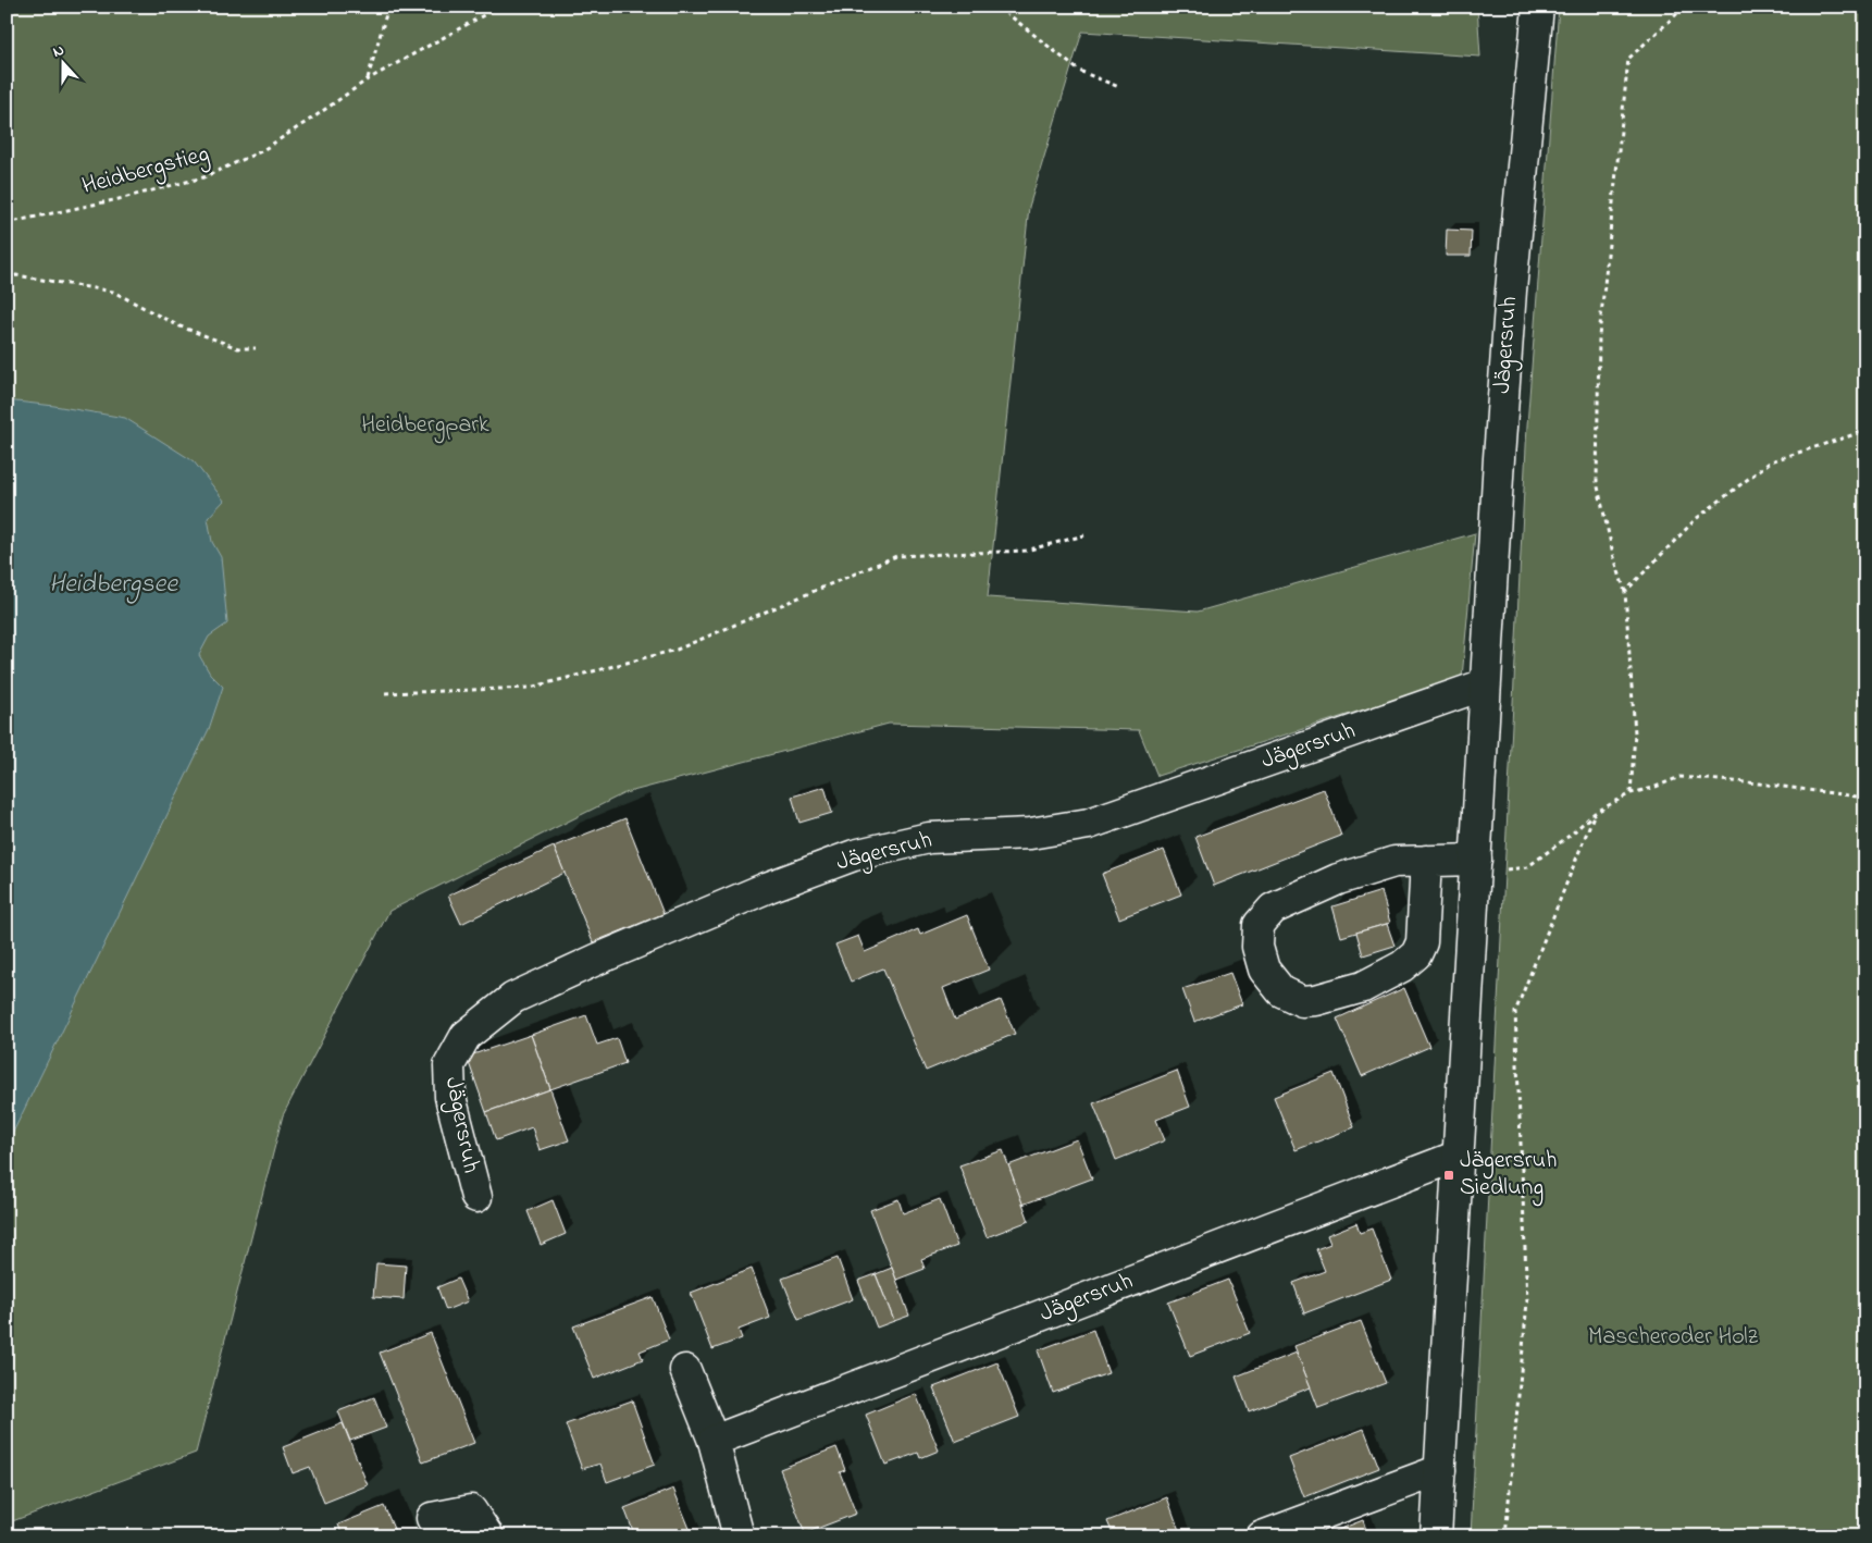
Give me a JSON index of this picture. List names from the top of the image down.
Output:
{
  "streets": {
    "street": ["Jägersruh"],
    "path": ["Heidbergstieg"]
  },
  "water": ["Heidbergsee"],
  "parks": ["Heidbergpark", "Mascheroder Holz"],
  "places": {
    "transit": ["Jägersruh Siedlung"]
  },
  "north": "top"
}
